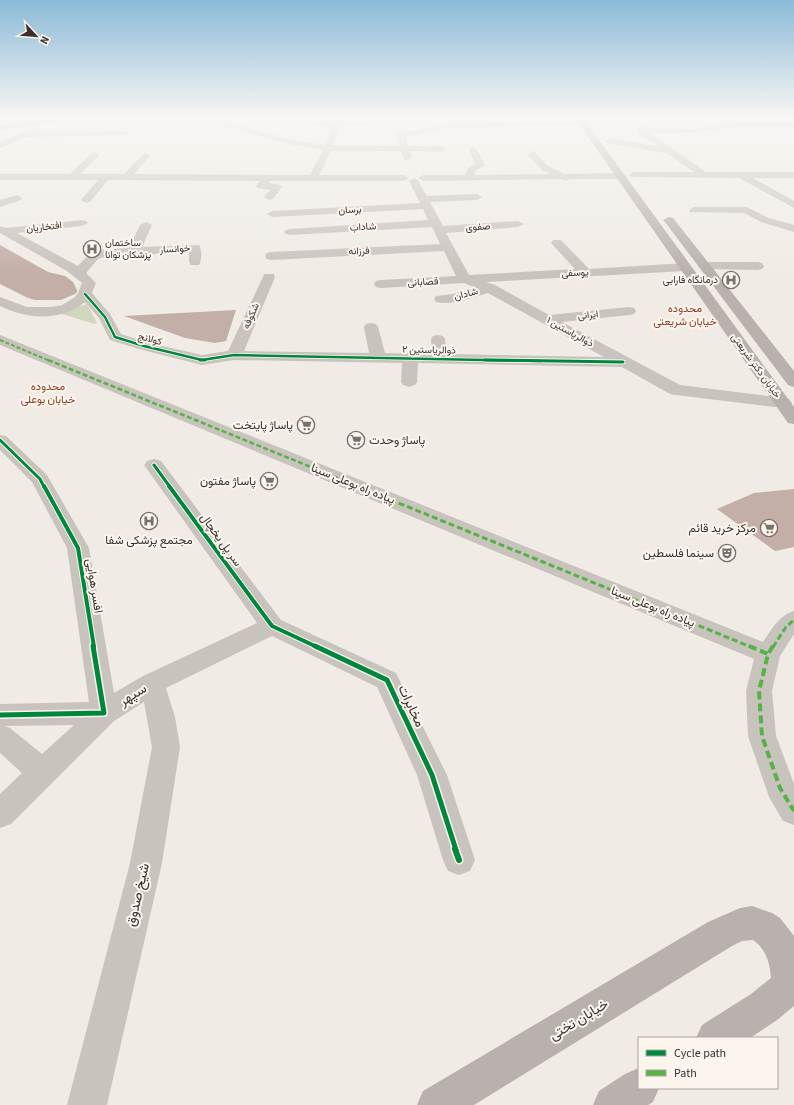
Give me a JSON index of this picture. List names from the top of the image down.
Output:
{
  "streets": {
    "main road": ["خیابان دکتر شریعتی", "خیابان تختی"],
    "street": [
      "برسان",
      "افتخاریان",
      "شاداب",
      "صفوی",
      "خوانسار",
      "فرزانه",
      "یوسفی",
      "قصابانی",
      "شادان",
      "ایرانی",
      "شکوفه",
      "ذوالریاستین ۱",
      "کولانج",
      "ذوالریاستین ۲",
      "پیاده راه بوعلی سینا",
      "سر پل یخچال",
      "افسر هوایی",
      "سپهر",
      "مخابرات",
      "شیخ صدوق"
    ]
  },
  "crossings": [
    ["افتخاریان", "کولانج"],
    ["شاداب", "صفوی"],
    ["خوانسار", "کولانج"],
    ["یوسفی", "قصابانی"],
    ["یوسفی", "ذوالریاستین ۱"],
    ["یوسفی", "خیابان دکتر شریعتی"],
    ["قصابانی", "ذوالریاستین ۱"],
    ["شادان", "ذوالریاستین ۱"],
    ["ایرانی", "ذوالریاستین ۱"],
    ["شکوفه", "کولانج"],
    ["شکوفه", "ذوالریاستین ۲"],
    ["ذوالریاستین ۱", "ذوالریاستین ۲"],
    ["ذوالریاستین ۱", "خیابان دکتر شریعتی"],
    ["کولانج", "ذوالریاستین ۲"],
    ["سر پل یخچال", "سپهر"],
    ["سر پل یخچال", "مخابرات"],
    ["افسر هوایی", "سپهر"],
    ["سپهر", "مخابرات"],
    ["سپهر", "شیخ صدوق"]
  ],
  "districts": ["محدوده خیابان شریعتی", "محدوده خیابان بوعلی"],
  "places": {
    "hospital": ["ساختمان پزشکان توانا", "درمانگاه فارابی", "مجتمع پزشکی شفا"],
    "supermarket": [
      "پاساژ پایتخت",
      "پاساژ وحدت",
      "پاساژ مفتون",
      "مرکز خرید قائم"
    ],
    "theatre": ["سینما فلسطین"]
  },
  "legend": ["Cycle path", "Path"],
  "north": "bottom right"
}
